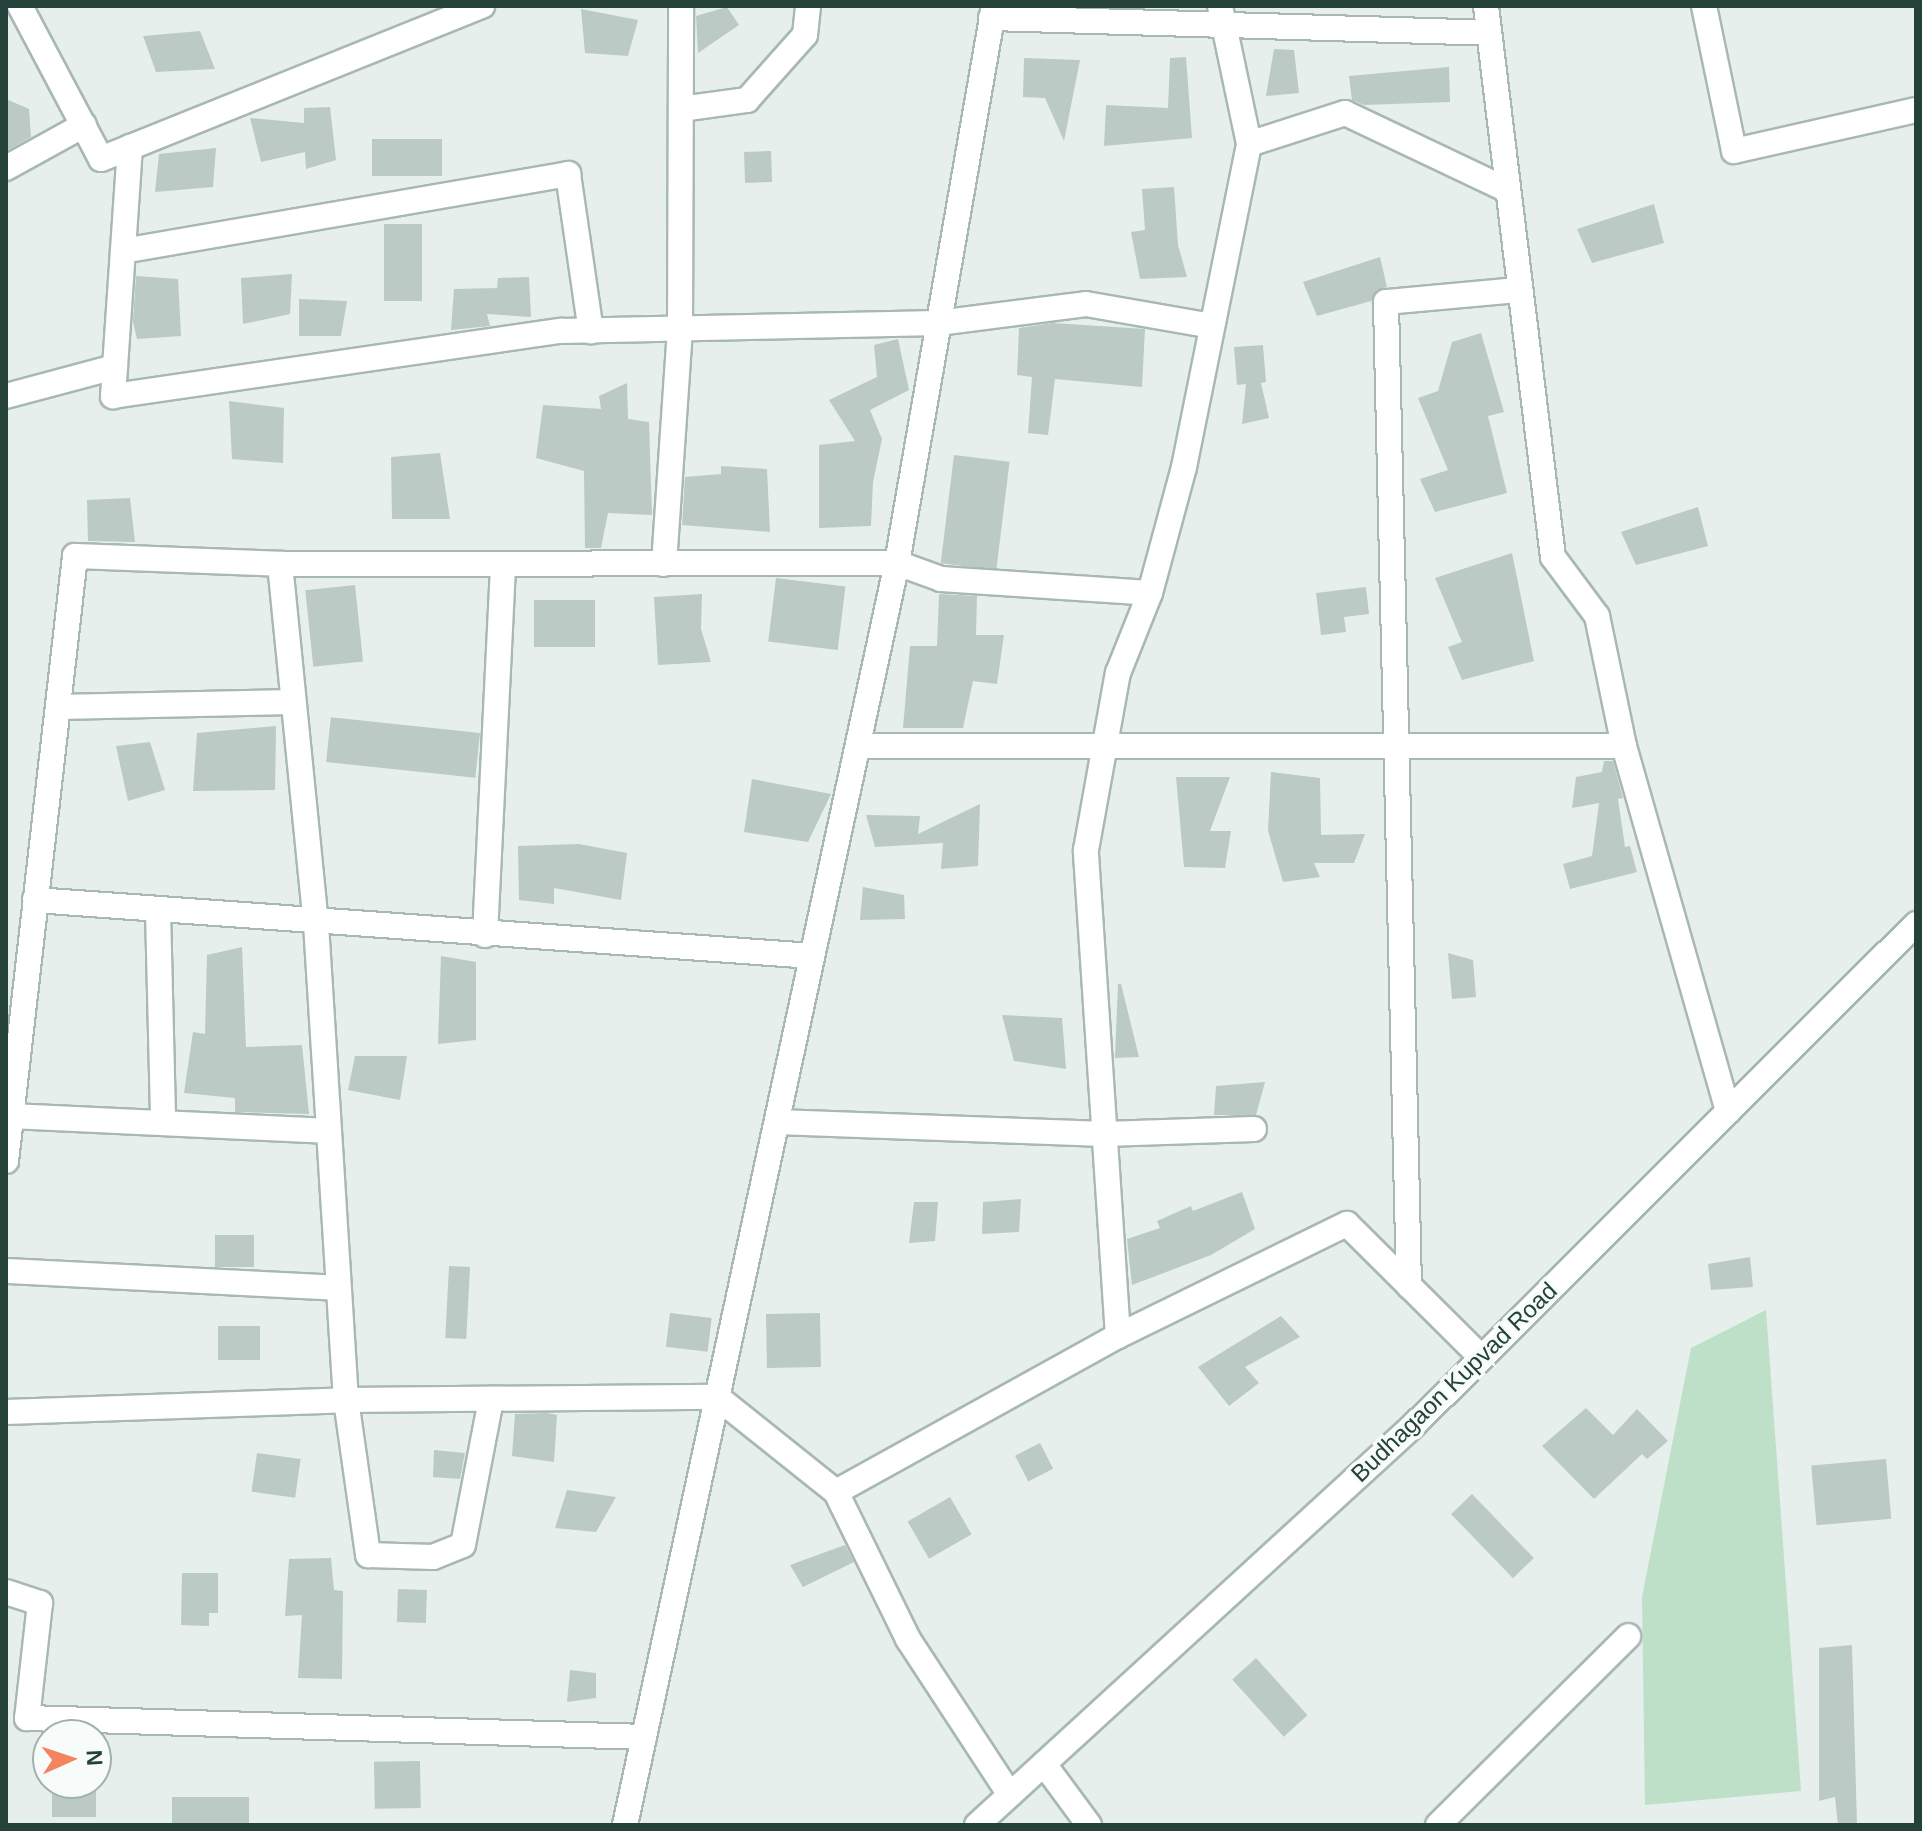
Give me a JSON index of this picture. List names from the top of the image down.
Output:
{
  "streets": {
    "street": ["Budhagaon Kupvad Road"]
  },
  "north": "right"
}
